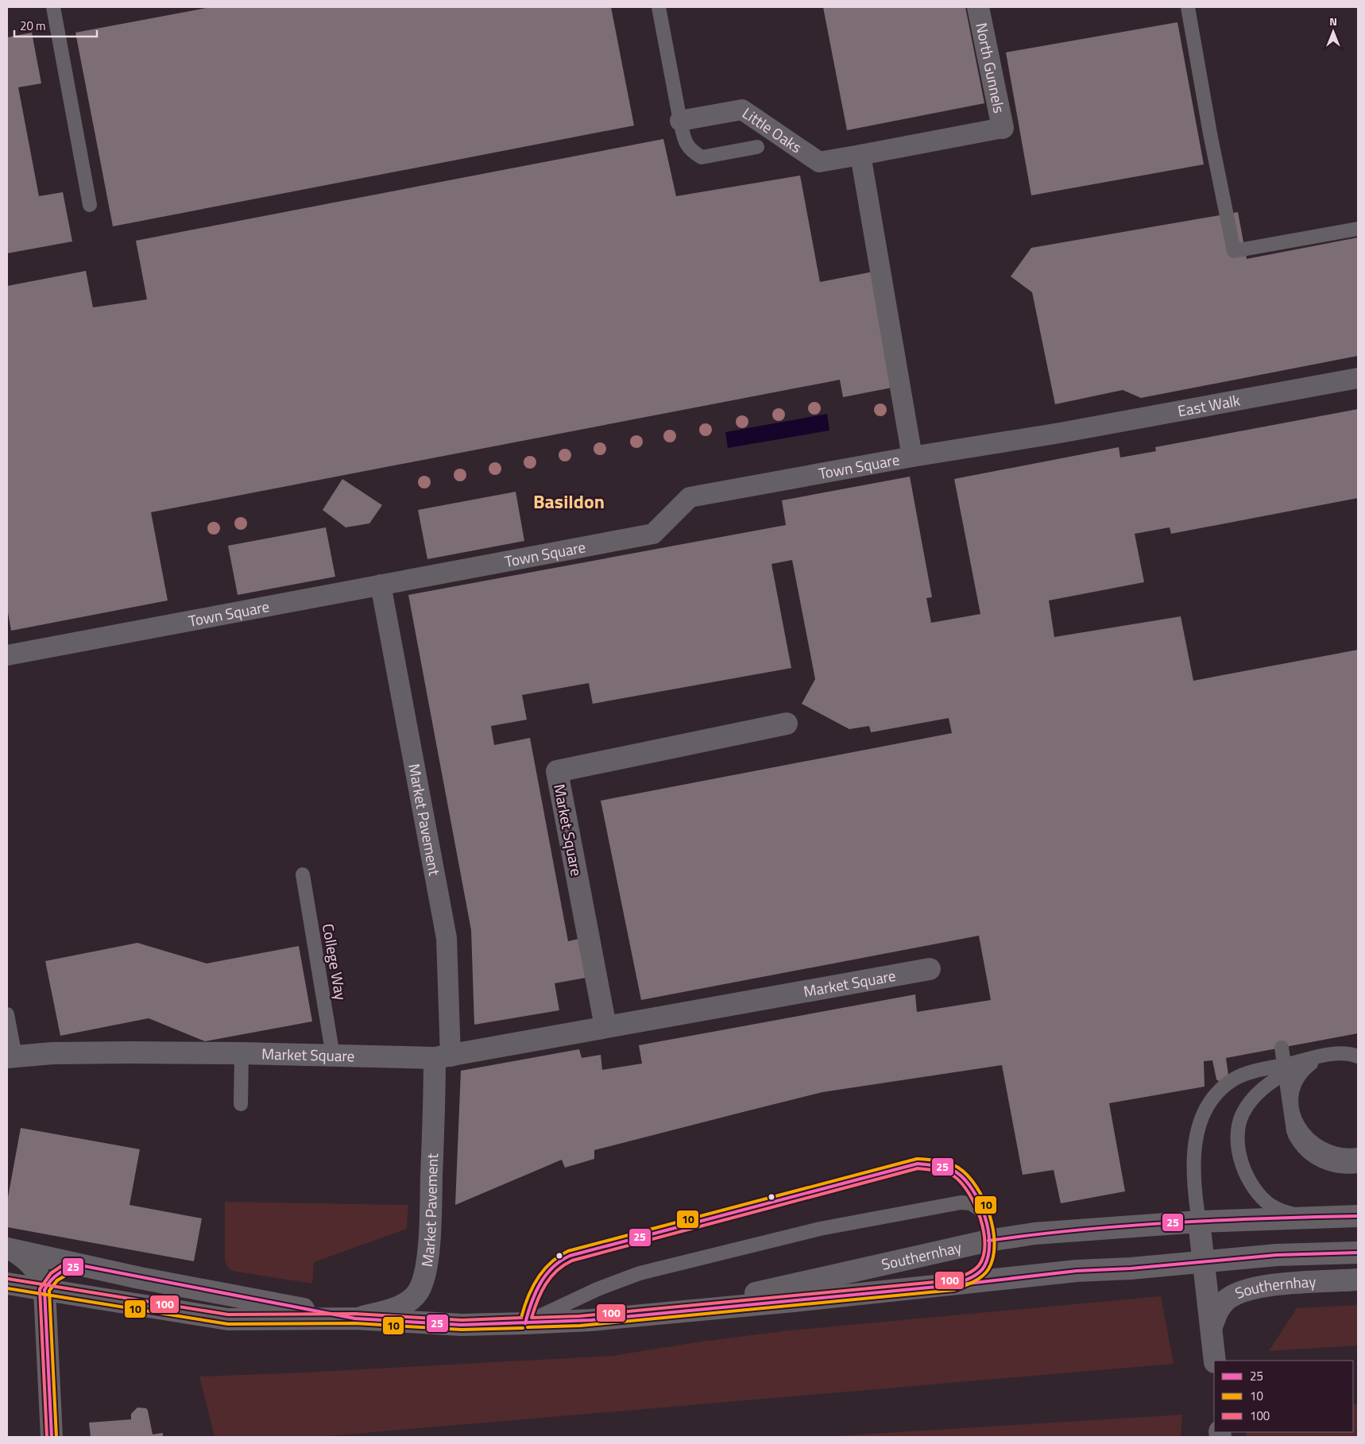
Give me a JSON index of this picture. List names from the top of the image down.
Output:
{
  "streets": {
    "street": [
      "North Gunnels",
      "Little Oaks",
      "East Walk",
      "Town Square",
      "Market Pavement",
      "Market Square",
      "Southernhay"
    ],
    "lane": ["College Way"]
  },
  "crossings": [
    ["North Gunnels", "Little Oaks"],
    ["East Walk", "Town Square"],
    ["Town Square", "Market Pavement"],
    ["Market Pavement", "Market Square"],
    ["Market Pavement", "Southernhay"],
    ["Market Square", "College Way"]
  ],
  "districts": ["Basildon"],
  "lines": ["transit line 10", "transit line 25", "transit line 100"],
  "legend": ["25", "10", "100"],
  "scale_bar": "20 m",
  "north": "top"
}
